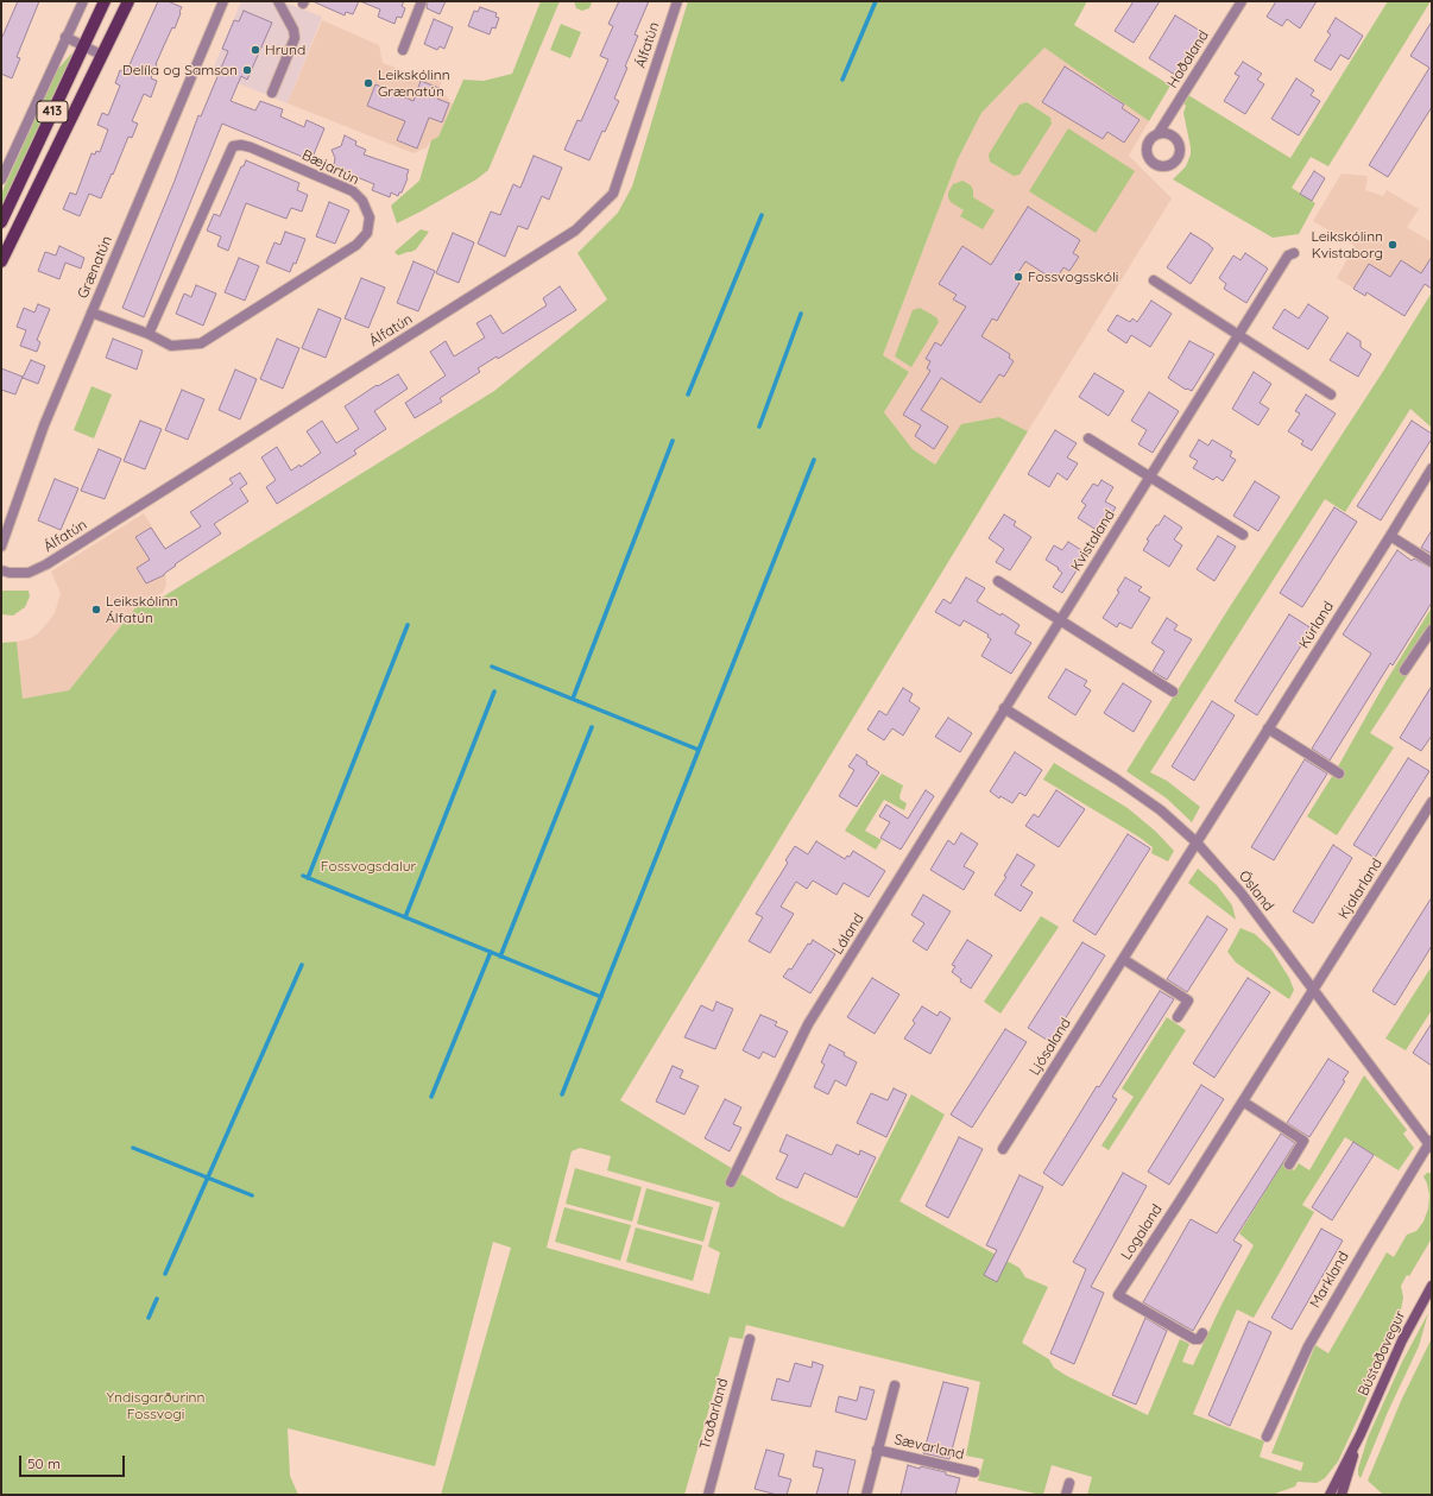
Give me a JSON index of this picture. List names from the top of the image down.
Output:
{
  "streets": {
    "main road": ["413", "Bústaðavegur"],
    "street": [
      "Álfatún",
      "Haðaland",
      "Bæjartún",
      "Grænatún",
      "Kvistaland",
      "Kúrland",
      "Kjalarland",
      "Ósland",
      "Láland",
      "Ljósaland",
      "Logaland",
      "Markland",
      "Traðarland",
      "Sævarland"
    ]
  },
  "crossings": [
    ["Bæjartún", "Grænatún"],
    ["Kvistaland", "Ósland"],
    ["Kvistaland", "Láland"],
    ["Kúrland", "Ósland"],
    ["Kúrland", "Ljósaland"],
    ["Kjalarland", "Ósland"],
    ["Kjalarland", "Logaland"],
    ["Ósland", "Láland"],
    ["Ósland", "Ljósaland"],
    ["Ósland", "Logaland"],
    ["Ósland", "Markland"]
  ],
  "parks": ["Fossvogsdalur", "Yndisgarðurinn Fossvogi"],
  "places": [
    "Hrund",
    "Delíla og Samson",
    "Leikskólinn Grænatún",
    "Leikskólinn Kvistaborg",
    "Fossvogsskóli",
    "Leikskólinn Álfatún"
  ],
  "scale_bar": "50 m"
}
